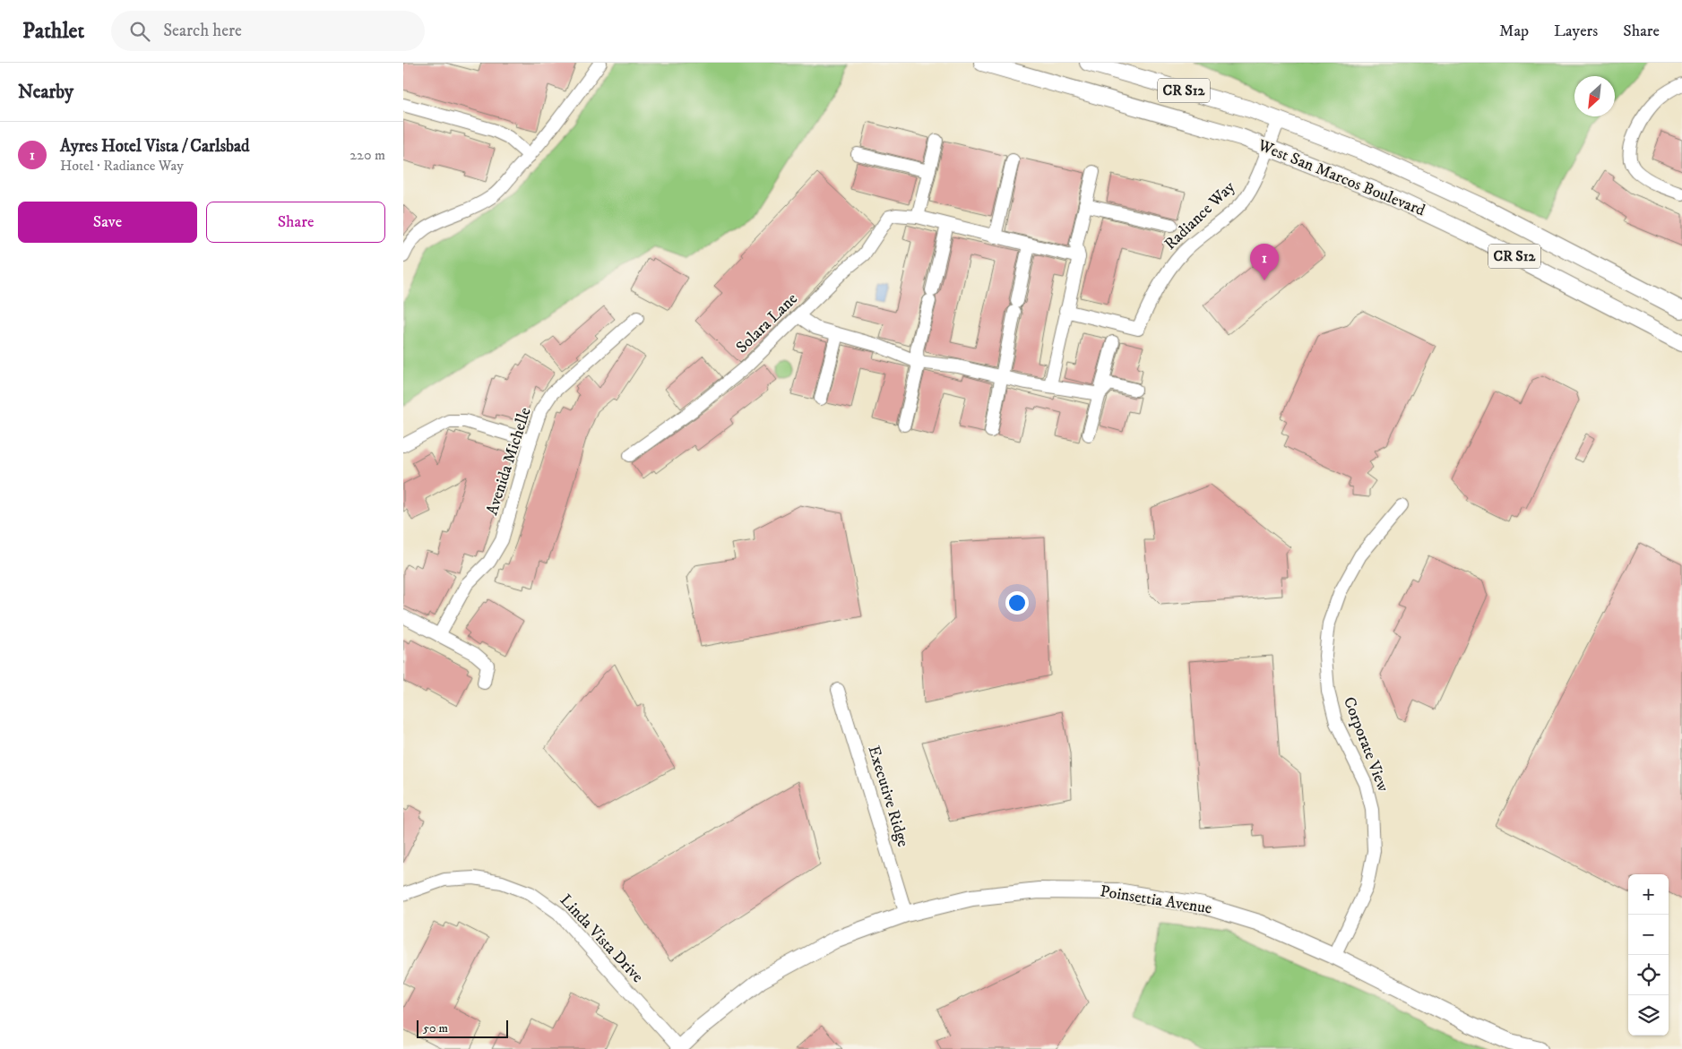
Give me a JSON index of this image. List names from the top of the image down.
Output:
{
  "streets": {
    "main road": ["CR S12", "West San Marcos Boulevard", "Poinsettia Avenue"],
    "street": [
      "Radiance Way",
      "Solara Lane",
      "Avenida Michelle",
      "Corporate View",
      "Executive Ridge",
      "Linda Vista Drive"
    ]
  },
  "crossings": [
    ["West San Marcos Boulevard", "Radiance Way"],
    ["Corporate View", "Poinsettia Avenue"],
    ["Executive Ridge", "Poinsettia Avenue"],
    ["Poinsettia Avenue", "Linda Vista Drive"]
  ],
  "scale_bar": "50 m",
  "north": "bottom left",
  "page": {
    "header": "Pathlet",
    "search": "Search here",
    "nav": ["Map", "Layers", "Share"],
    "heading": "Nearby",
    "list": [
      {
        "mark": "1",
        "name": "Ayres Hotel Vista / Carlsbad",
        "note": "Hotel · Radiance Way",
        "value": "220 m"
      }
    ],
    "buttons": ["Save", "Share"],
    "pins": "1",
    "map_buttons": ["+", "−"],
    "scale": "50 m"
  }
}
